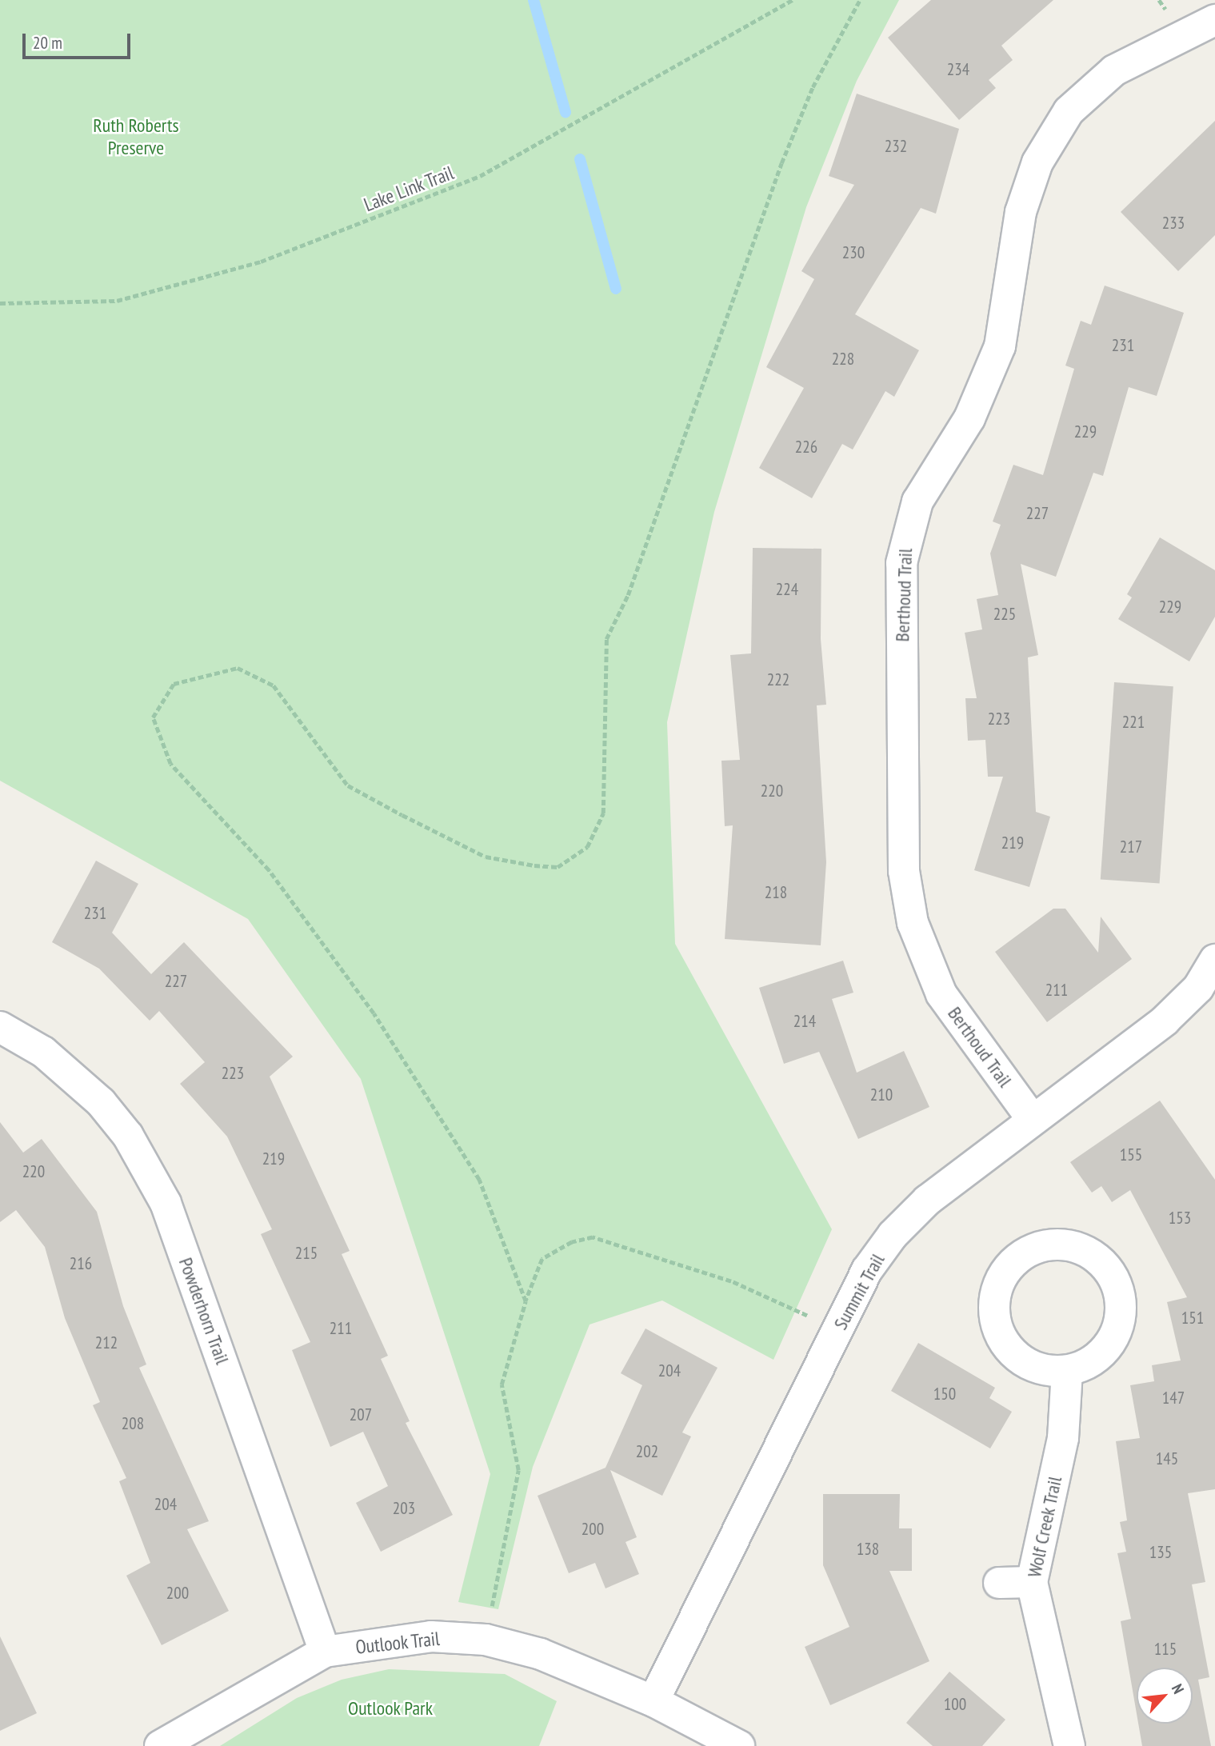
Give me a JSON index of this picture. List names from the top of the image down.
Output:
{
  "streets": {
    "street": [
      "Berthoud Trail",
      "Summit Trail",
      "Powderhorn Trail",
      "Wolf Creek Trail",
      "Outlook Trail"
    ],
    "path": ["Lake Link Trail"]
  },
  "crossings": [
    ["Berthoud Trail", "Summit Trail"],
    ["Summit Trail", "Outlook Trail"],
    ["Powderhorn Trail", "Outlook Trail"]
  ],
  "parks": ["Ruth Roberts Preserve", "Outlook Park"],
  "house_numbers": [
    "234",
    "232",
    "233",
    "230",
    "231",
    "228",
    "229",
    "226",
    "227",
    "224",
    "229",
    "225",
    "222",
    "223",
    "221",
    "220",
    "219",
    "217",
    "218",
    "231",
    "227",
    "211",
    "214",
    "223",
    "210",
    "155",
    "219",
    "220",
    "153",
    "215",
    "216",
    "151",
    "211",
    "212",
    "204",
    "150",
    "147",
    "207",
    "208",
    "202",
    "145",
    "204",
    "203",
    "200",
    "138",
    "135",
    "200",
    "115",
    "100"
  ],
  "scale_bar": "20 m",
  "north": "top right"
}
